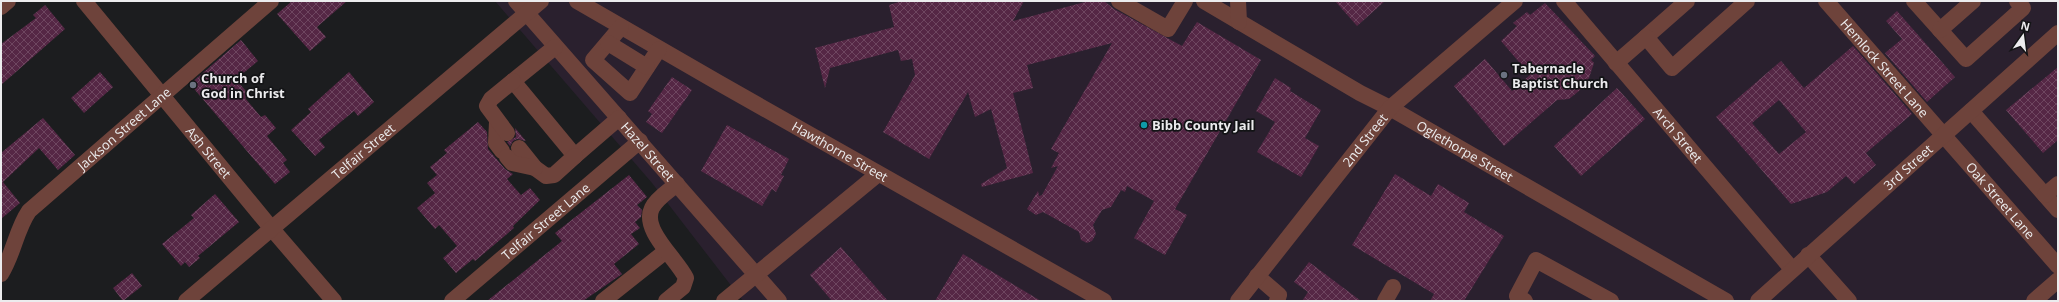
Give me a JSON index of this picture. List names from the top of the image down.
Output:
{
  "streets": {
    "street": [
      "Hemlock Street Lane",
      "Jackson Street Lane",
      "Arch Street",
      "2nd Street",
      "Telfair Street",
      "Hazel Street",
      "Oglethorpe Street",
      "Ash Street",
      "Hawthorne Street",
      "3rd Street",
      "Oak Street Lane",
      "Telfair Street Lane"
    ]
  },
  "crossings": [
    ["Hemlock Street Lane", "3rd Street"],
    ["Hemlock Street Lane", "Oak Street Lane"],
    ["Jackson Street Lane", "Ash Street"],
    ["Arch Street", "3rd Street"],
    ["2nd Street", "Oglethorpe Street"],
    ["Telfair Street", "Hazel Street"],
    ["Telfair Street", "Ash Street"],
    ["Hazel Street", "Telfair Street Lane"],
    ["3rd Street", "Oak Street Lane"]
  ],
  "places": ["Tabernacle Baptist Church", "Church of God in Christ", "Bibb County Jail"],
  "north": "top"
}
